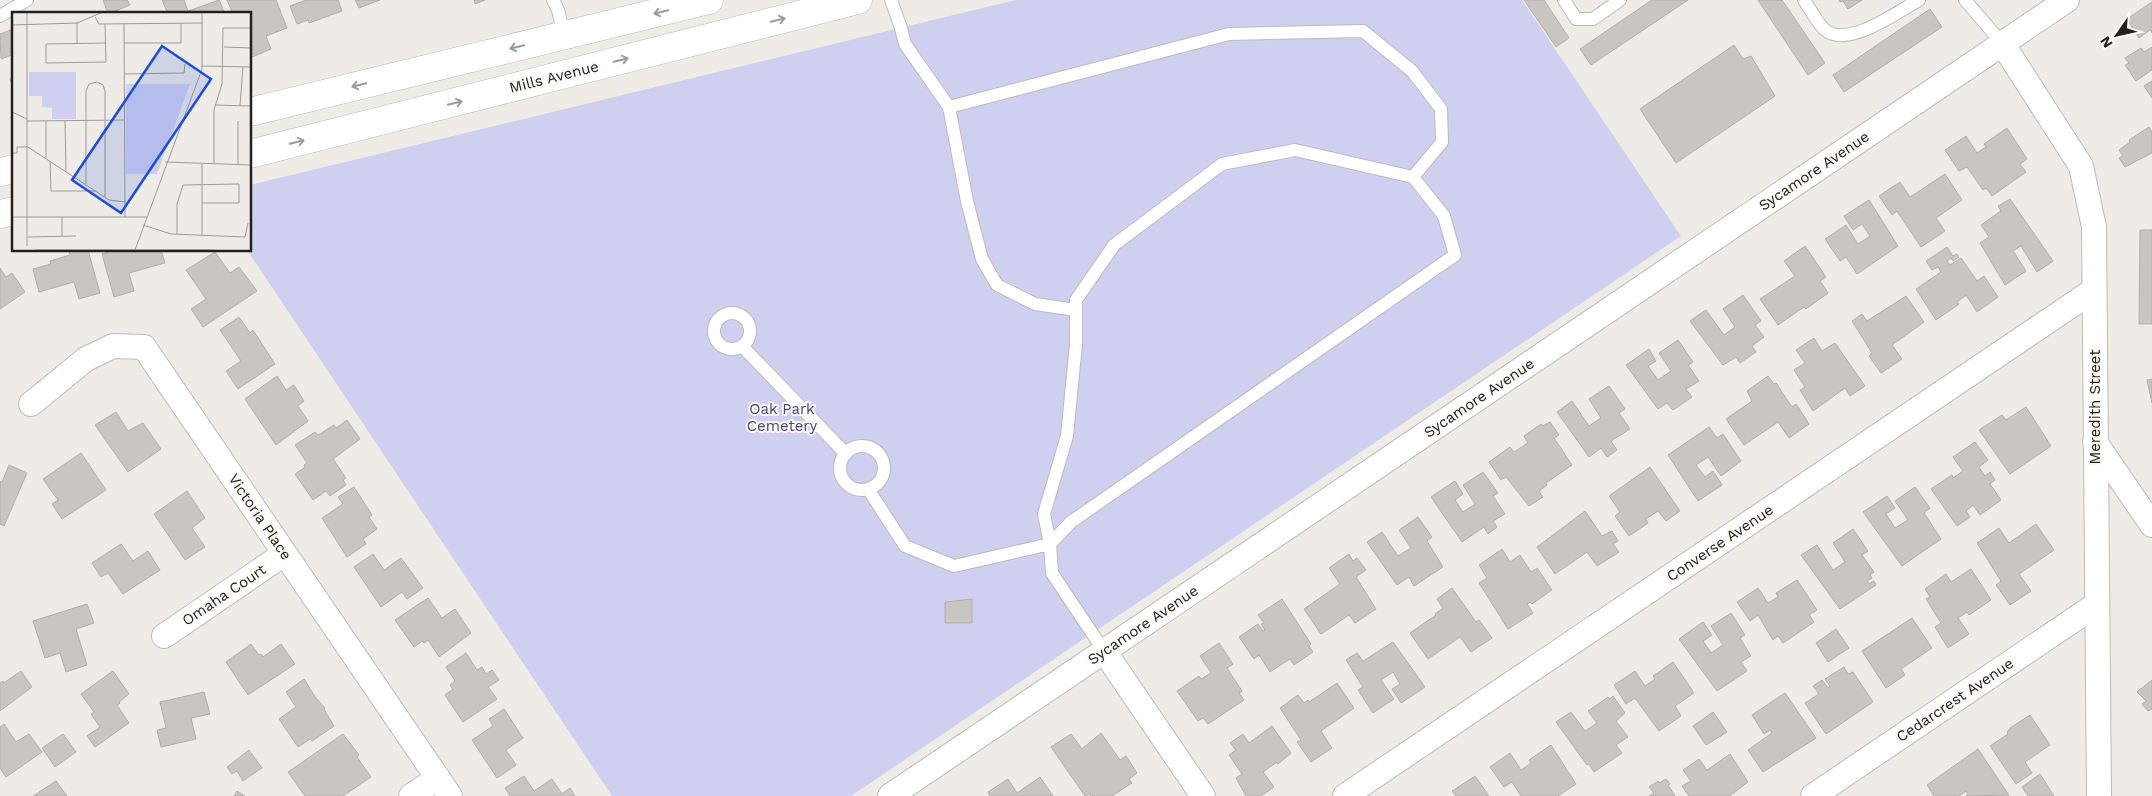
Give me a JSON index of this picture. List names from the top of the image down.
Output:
{
  "streets": {
    "main road": ["Mills Avenue"],
    "street": [
      "Sycamore Avenue",
      "Meredith Street",
      "Victoria Place",
      "Converse Avenue",
      "Omaha Court",
      "Cedarcrest Avenue"
    ]
  },
  "crossings": [
    ["Sycamore Avenue", "Meredith Street"],
    ["Meredith Street", "Converse Avenue"],
    ["Meredith Street", "Cedarcrest Avenue"],
    ["Victoria Place", "Omaha Court"]
  ],
  "parks": ["Oak Park Cemetery"],
  "north": "bottom left"
}
